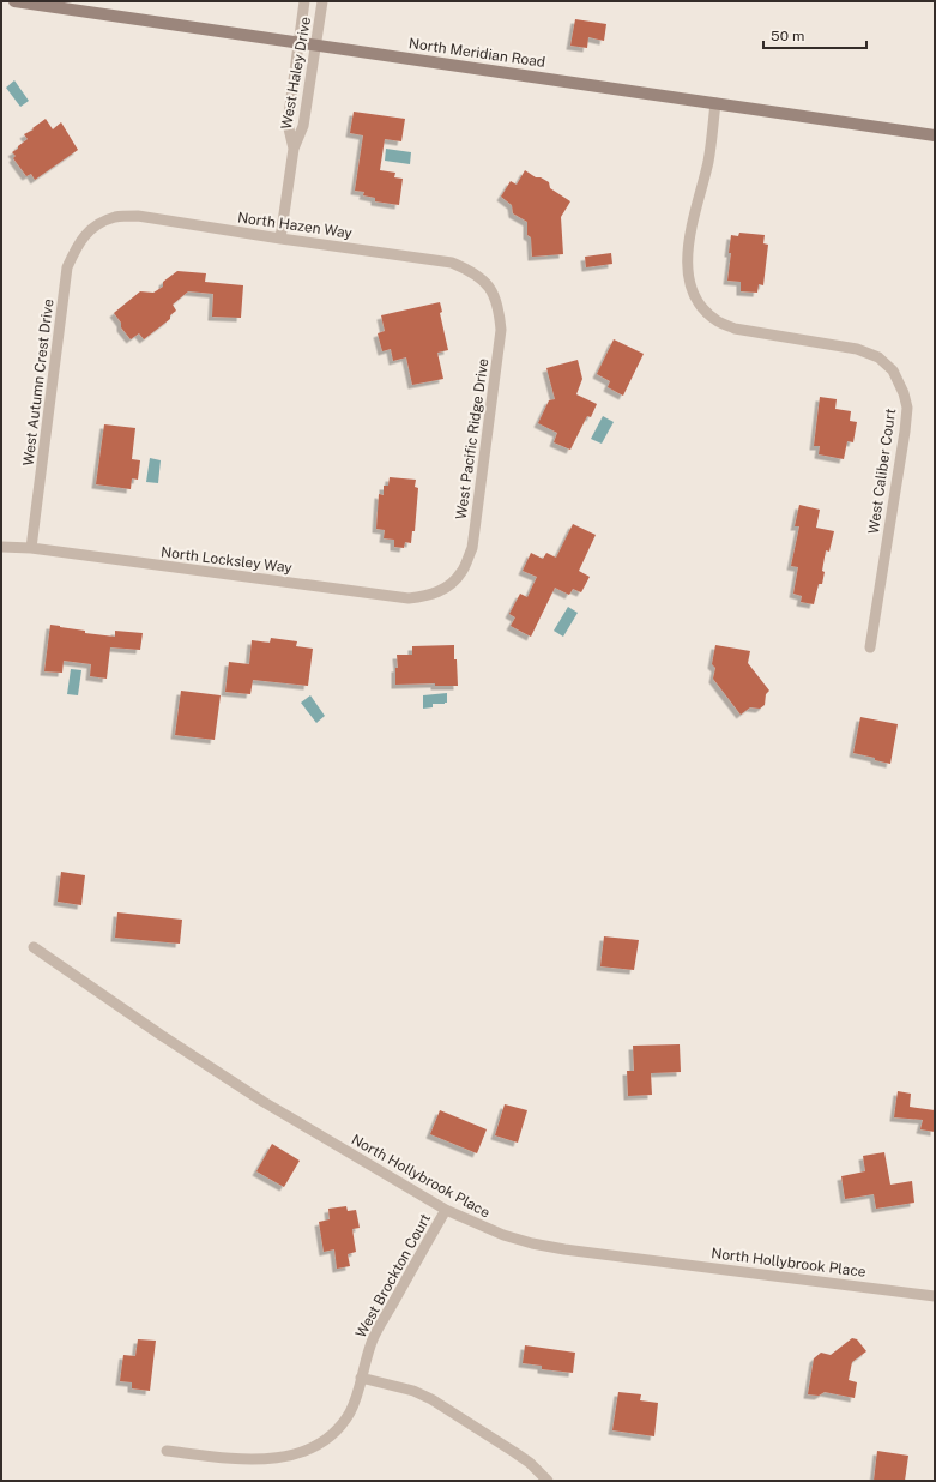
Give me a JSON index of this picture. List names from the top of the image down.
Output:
{
  "streets": {
    "street": [
      "North Meridian Road",
      "West Haley Drive",
      "North Hazen Way",
      "West Autumn Crest Drive",
      "West Pacific Ridge Drive",
      "West Caliber Court",
      "North Locksley Way",
      "North Hollybrook Place",
      "West Brockton Court"
    ]
  },
  "crossings": [
    ["North Meridian Road", "West Haley Drive"],
    ["North Meridian Road", "West Caliber Court"],
    ["West Haley Drive", "North Hazen Way"],
    ["North Hazen Way", "West Autumn Crest Drive"],
    ["North Hazen Way", "West Pacific Ridge Drive"],
    ["West Autumn Crest Drive", "North Locksley Way"],
    ["West Pacific Ridge Drive", "North Locksley Way"],
    ["North Hollybrook Place", "West Brockton Court"]
  ],
  "scale_bar": "50 m"
}
